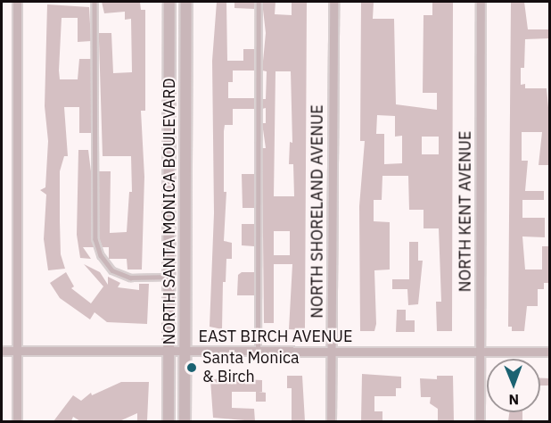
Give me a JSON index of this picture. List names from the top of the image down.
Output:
{
  "streets": {
    "street": [
      "NORTH SANTA MONICA BOULEVARD",
      "NORTH SHORELAND AVENUE",
      "NORTH KENT AVENUE",
      "EAST BIRCH AVENUE"
    ]
  },
  "crossings": [
    ["NORTH SANTA MONICA BOULEVARD", "EAST BIRCH AVENUE"],
    ["NORTH SHORELAND AVENUE", "EAST BIRCH AVENUE"],
    ["NORTH KENT AVENUE", "EAST BIRCH AVENUE"]
  ],
  "places": ["Santa Monica & Birch"],
  "north": "bottom"
}
